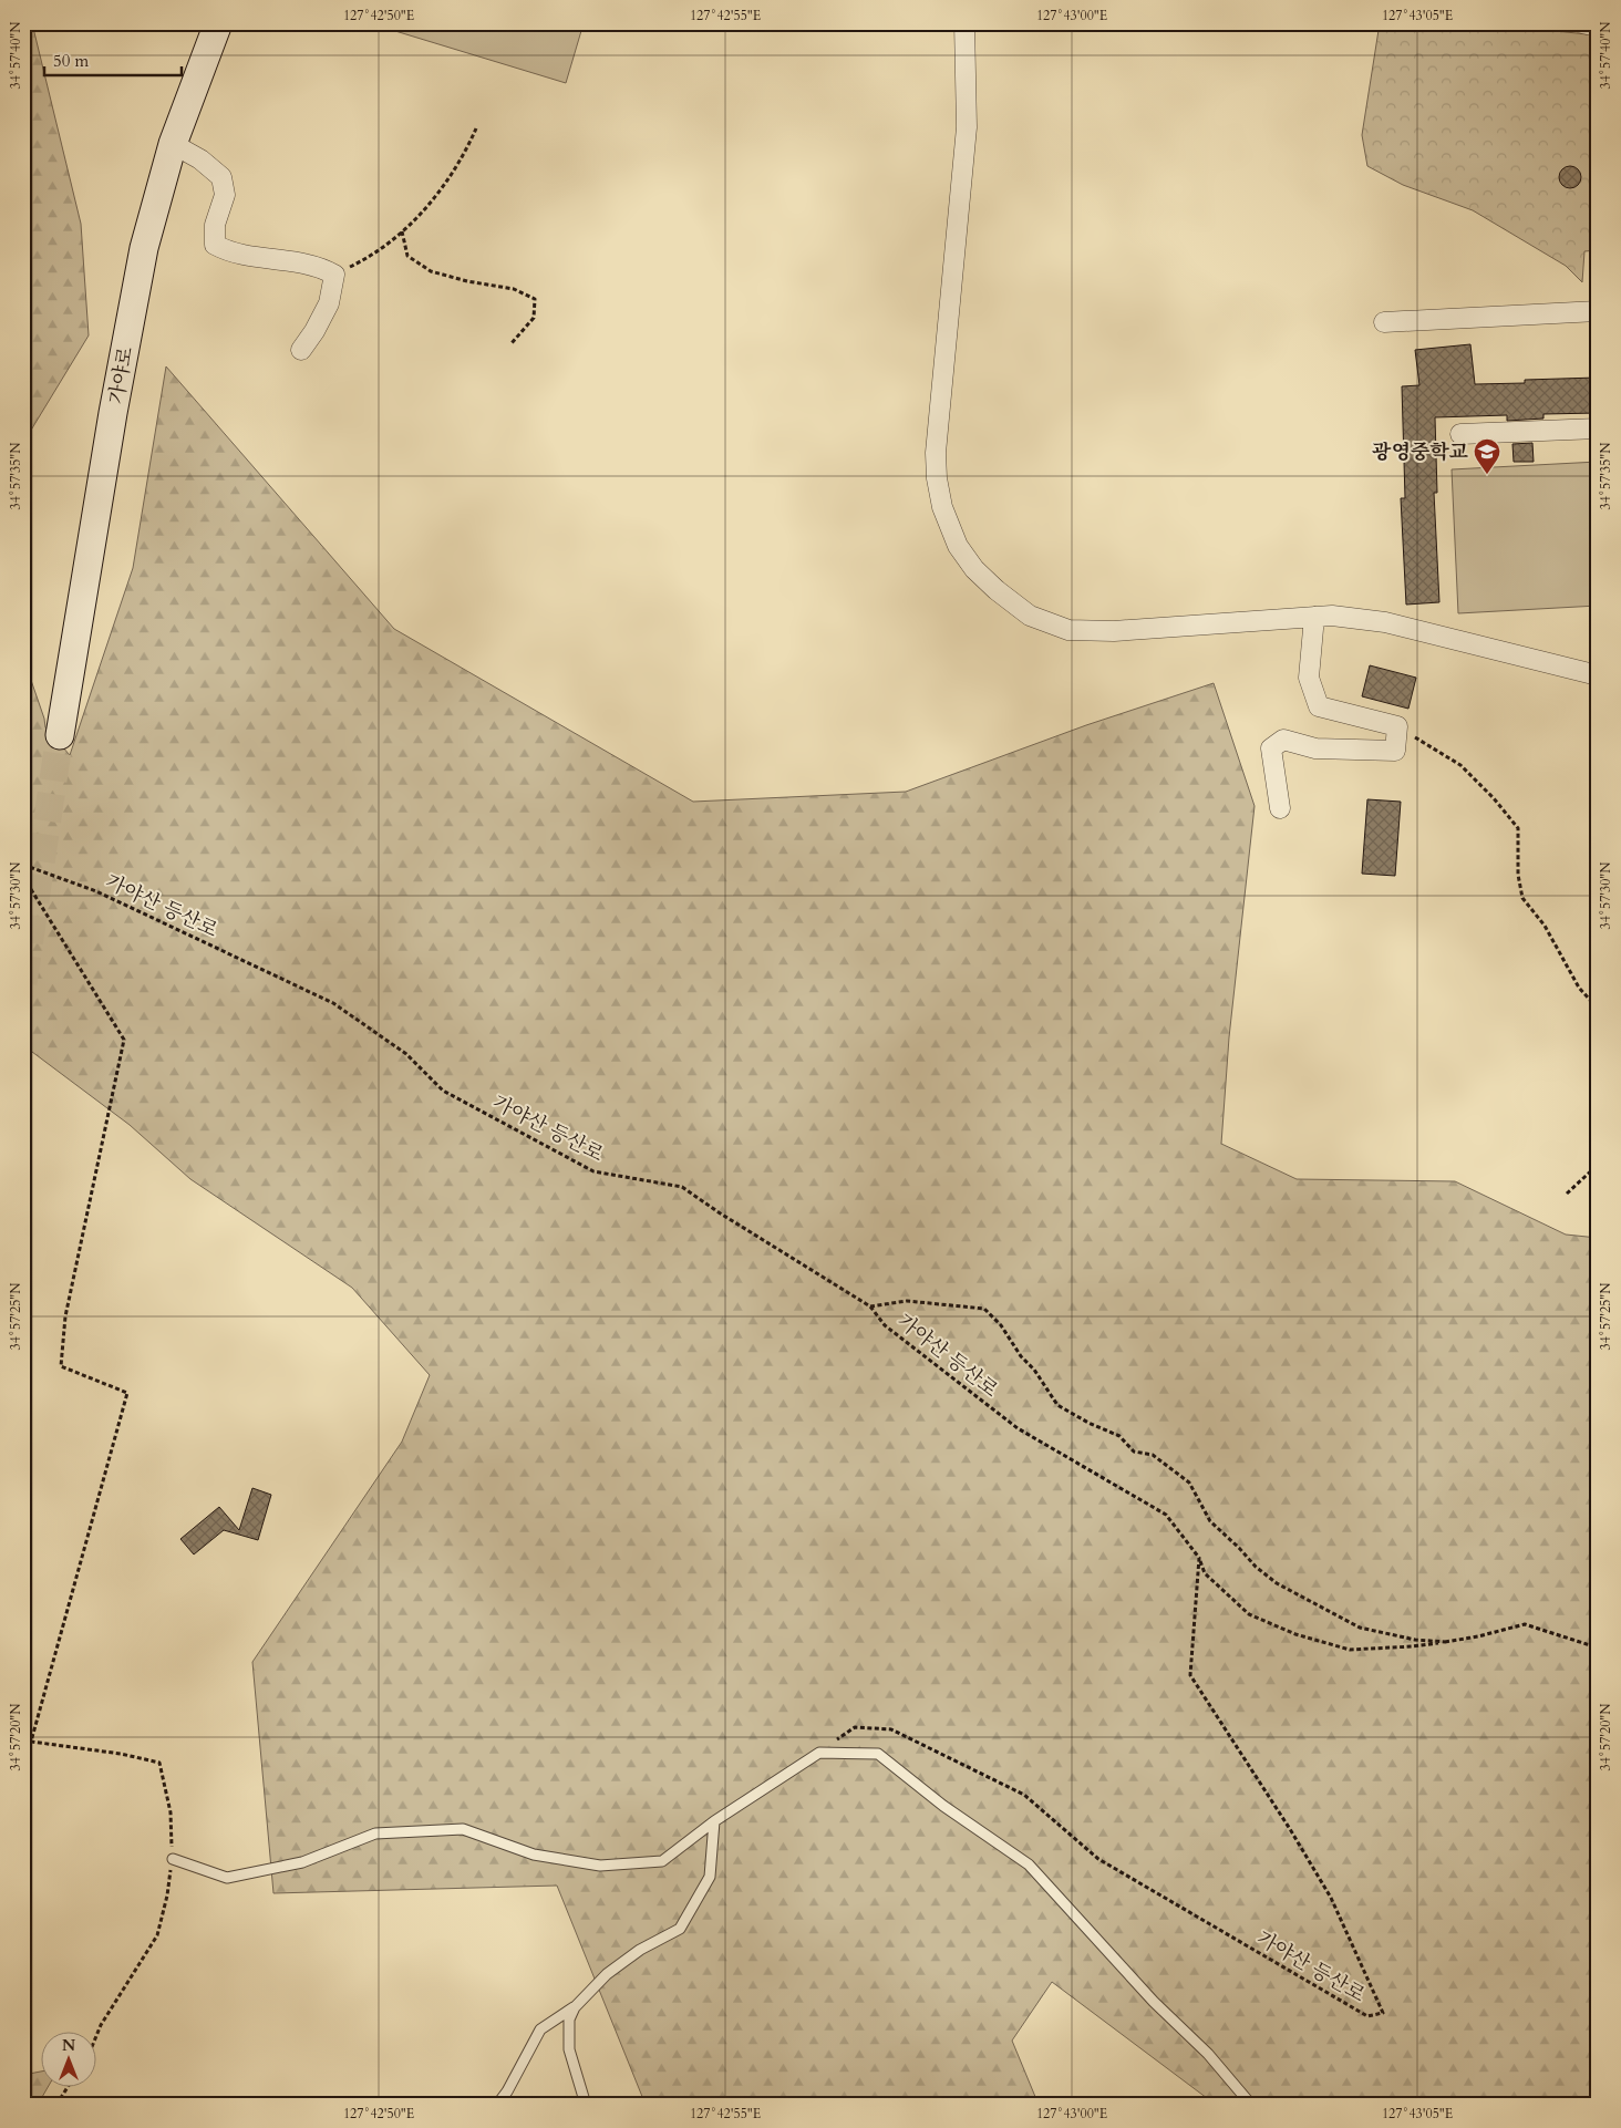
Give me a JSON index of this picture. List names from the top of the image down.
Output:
{
  "streets": {
    "street": ["가야로"],
    "path": ["가야산 등산로"]
  },
  "places": {
    "school or university": ["광영중학교"]
  },
  "scale_bar": "50 m",
  "north": "top",
  "coordinates": [
    "127°42'50\"E",
    "127°42'55\"E",
    "127°43'00\"E",
    "127°43'05\"E",
    "34°57'40\"N",
    "34°57'35\"N",
    "34°57'30\"N",
    "34°57'25\"N",
    "34°57'20\"N"
  ]
}
